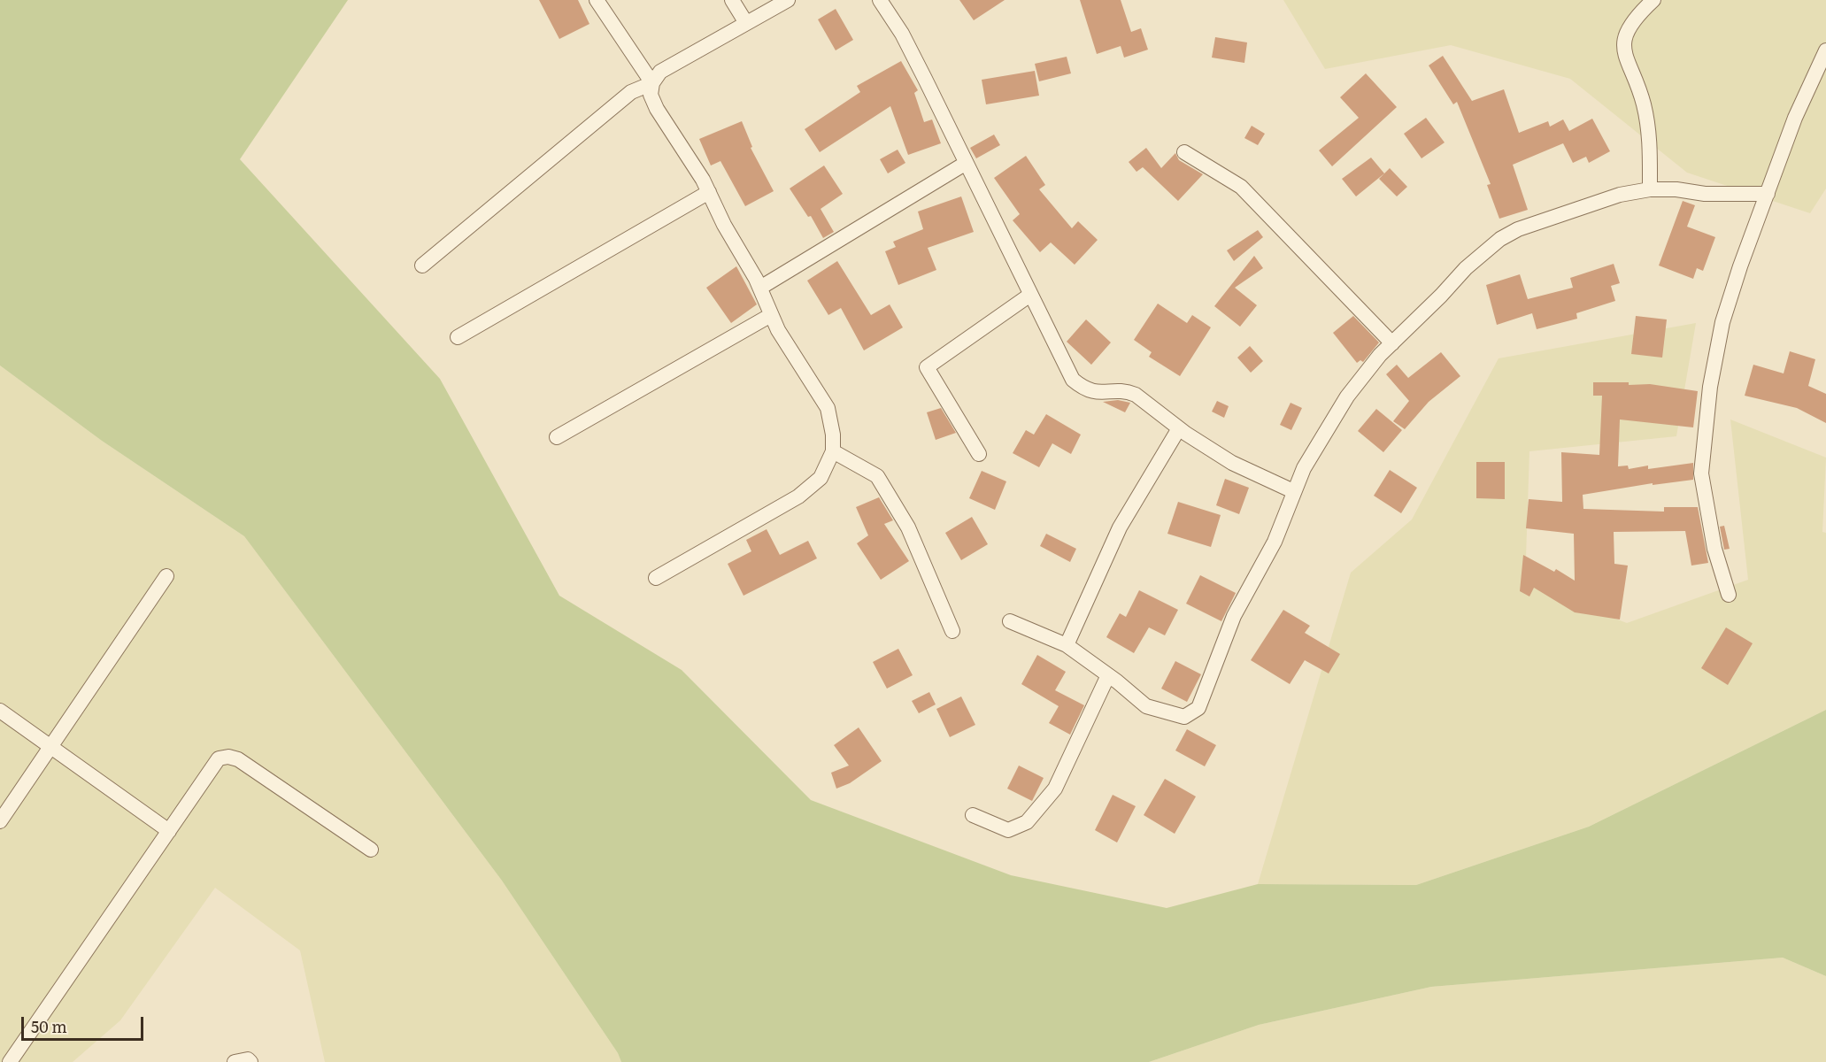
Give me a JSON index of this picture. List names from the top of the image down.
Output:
{
  "scale_bar": "50 m"
}
